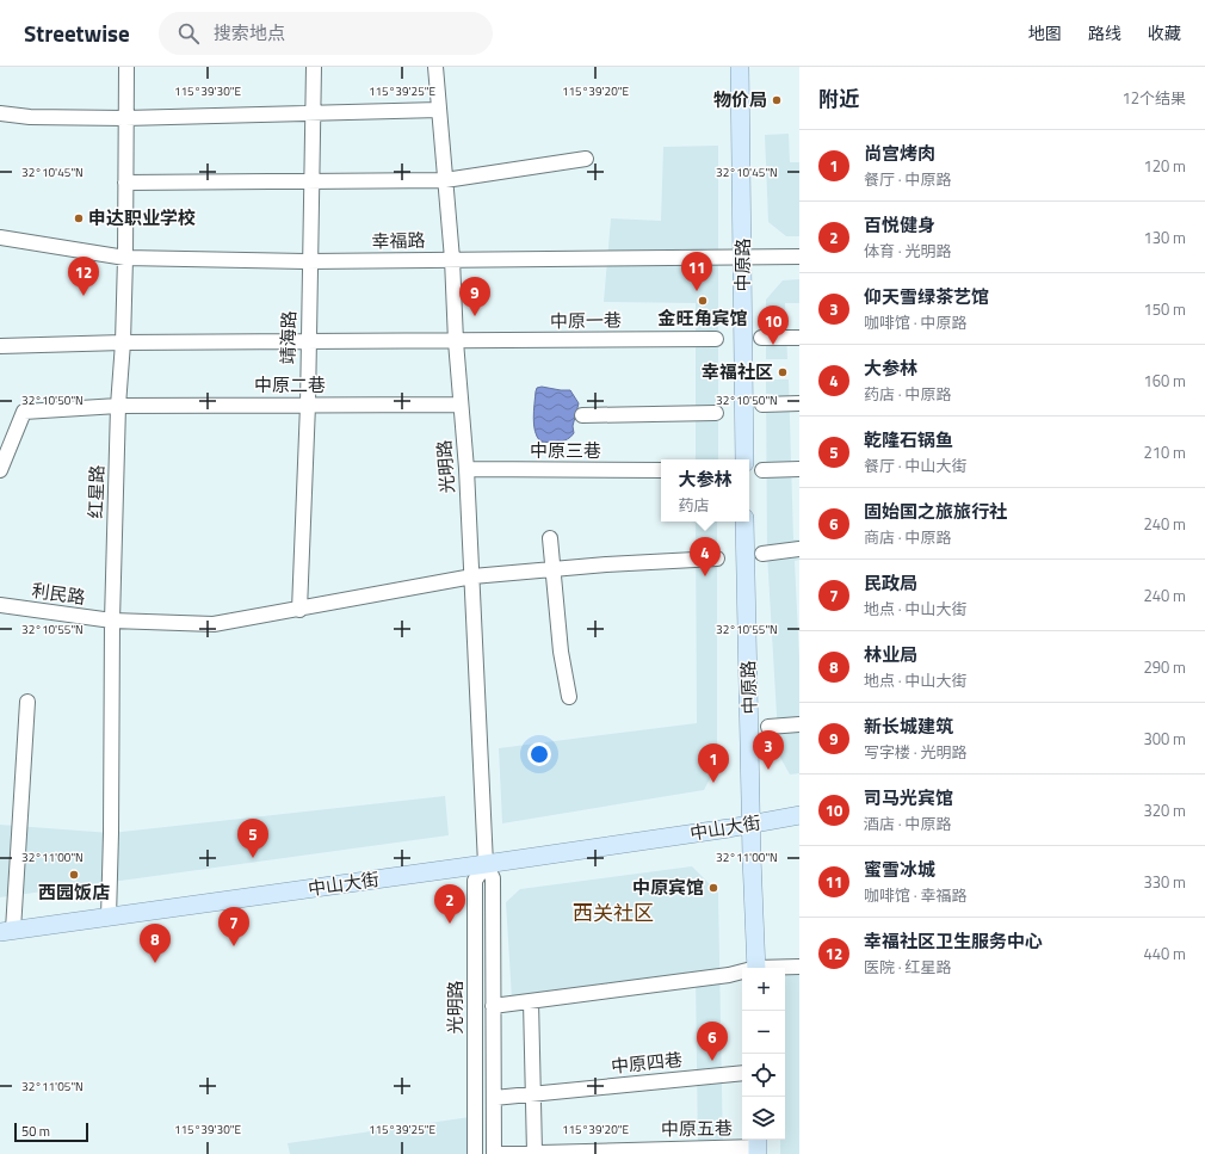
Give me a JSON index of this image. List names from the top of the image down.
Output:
{
  "streets": {
    "main road": ["中原路", "中山大街"],
    "street": [
      "幸福路",
      "中原一巷",
      "靖海路",
      "中原二巷",
      "中原三巷",
      "光明路",
      "红星路",
      "利民路",
      "中原四巷",
      "中原五巷"
    ]
  },
  "crossings": [
    ["幸福路", "中原路"],
    ["幸福路", "靖海路"],
    ["幸福路", "光明路"],
    ["幸福路", "红星路"],
    ["中原路", "中山大街"],
    ["中原一巷", "靖海路"],
    ["中原一巷", "光明路"],
    ["中原一巷", "红星路"],
    ["靖海路", "中原二巷"],
    ["靖海路", "利民路"],
    ["中原二巷", "光明路"],
    ["中原二巷", "红星路"],
    ["中原三巷", "光明路"],
    ["光明路", "利民路"],
    ["光明路", "中山大街"],
    ["光明路", "中原四巷"],
    ["光明路", "中原五巷"],
    ["红星路", "利民路"],
    ["红星路", "中山大街"]
  ],
  "districts": ["西关社区"],
  "places": [
    "物价局",
    "申达职业学校",
    "金旺角宾馆",
    "幸福社区",
    "西园饭店",
    "中原宾馆"
  ],
  "scale_bar": "50 m",
  "page": {
    "header": "Streetwise",
    "search": "搜索地点",
    "nav": ["地图", "路线", "收藏"],
    "heading": ["附近", "12个结果"],
    "list": [
      {
        "mark": "1",
        "name": "尚宫烤肉",
        "note": "餐厅 · 中原路",
        "value": "120 m"
      },
      {
        "mark": "2",
        "name": "百悦健身",
        "note": "体育 · 光明路",
        "value": "130 m"
      },
      {
        "mark": "3",
        "name": "仰天雪绿茶艺馆",
        "note": "咖啡馆 · 中原路",
        "value": "150 m"
      },
      {
        "mark": "4",
        "name": "大参林",
        "note": "药店 · 中原路",
        "value": "160 m"
      },
      {
        "mark": "5",
        "name": "乾隆石锅鱼",
        "note": "餐厅 · 中山大街",
        "value": "210 m"
      },
      {
        "mark": "6",
        "name": "固始国之旅旅行社",
        "note": "商店 · 中原路",
        "value": "240 m"
      },
      {
        "mark": "7",
        "name": "民政局",
        "note": "地点 · 中山大街",
        "value": "240 m"
      },
      {
        "mark": "8",
        "name": "林业局",
        "note": "地点 · 中山大街",
        "value": "290 m"
      },
      {
        "mark": "9",
        "name": "新长城建筑",
        "note": "写字楼 · 光明路",
        "value": "300 m"
      },
      {
        "mark": "10",
        "name": "司马光宾馆",
        "note": "酒店 · 中原路",
        "value": "320 m"
      },
      {
        "mark": "11",
        "name": "蜜雪冰城",
        "note": "咖啡馆 · 幸福路",
        "value": "330 m"
      },
      {
        "mark": "12",
        "name": "幸福社区卫生服务中心",
        "note": "医院 · 红星路",
        "value": "440 m"
      }
    ],
    "pins": [
      "11",
      "12",
      "9",
      "10",
      "4",
      "3",
      "1",
      "5",
      "2",
      "7",
      "8",
      "6"
    ],
    "popup": ["大参林", "药店"],
    "map_buttons": ["+", "−"],
    "scale": "50 m"
  },
  "coordinates": [
    "115°39'30\"E",
    "115°39'25\"E",
    "115°39'20\"E",
    "32°10'45\"N",
    "32°10'50\"N",
    "32°10'55\"N",
    "32°11'00\"N",
    "32°11'05\"N"
  ]
}
